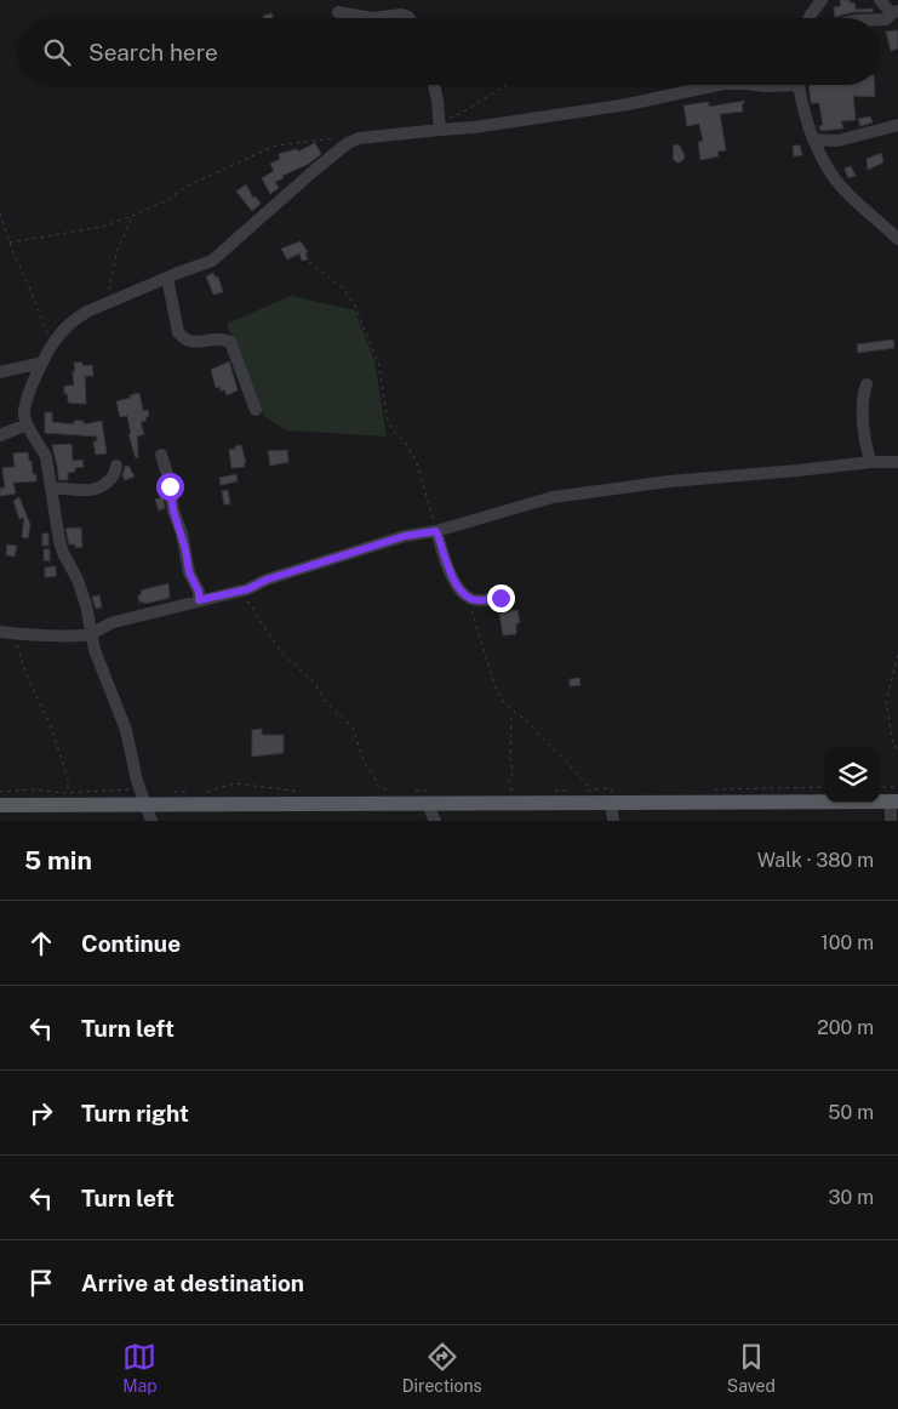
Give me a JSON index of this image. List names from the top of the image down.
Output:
{
  "page": {
    "search": "Search here",
    "heading": ["5 min", "Walk · 380 m"],
    "list": [
      ["Continue", "100 m"],
      ["Turn left", "200 m"],
      ["Turn right", "50 m"],
      ["Turn left", "30 m"],
      "Arrive at destination"
    ],
    "nav": ["Map", "Directions", "Saved"]
  }
}
